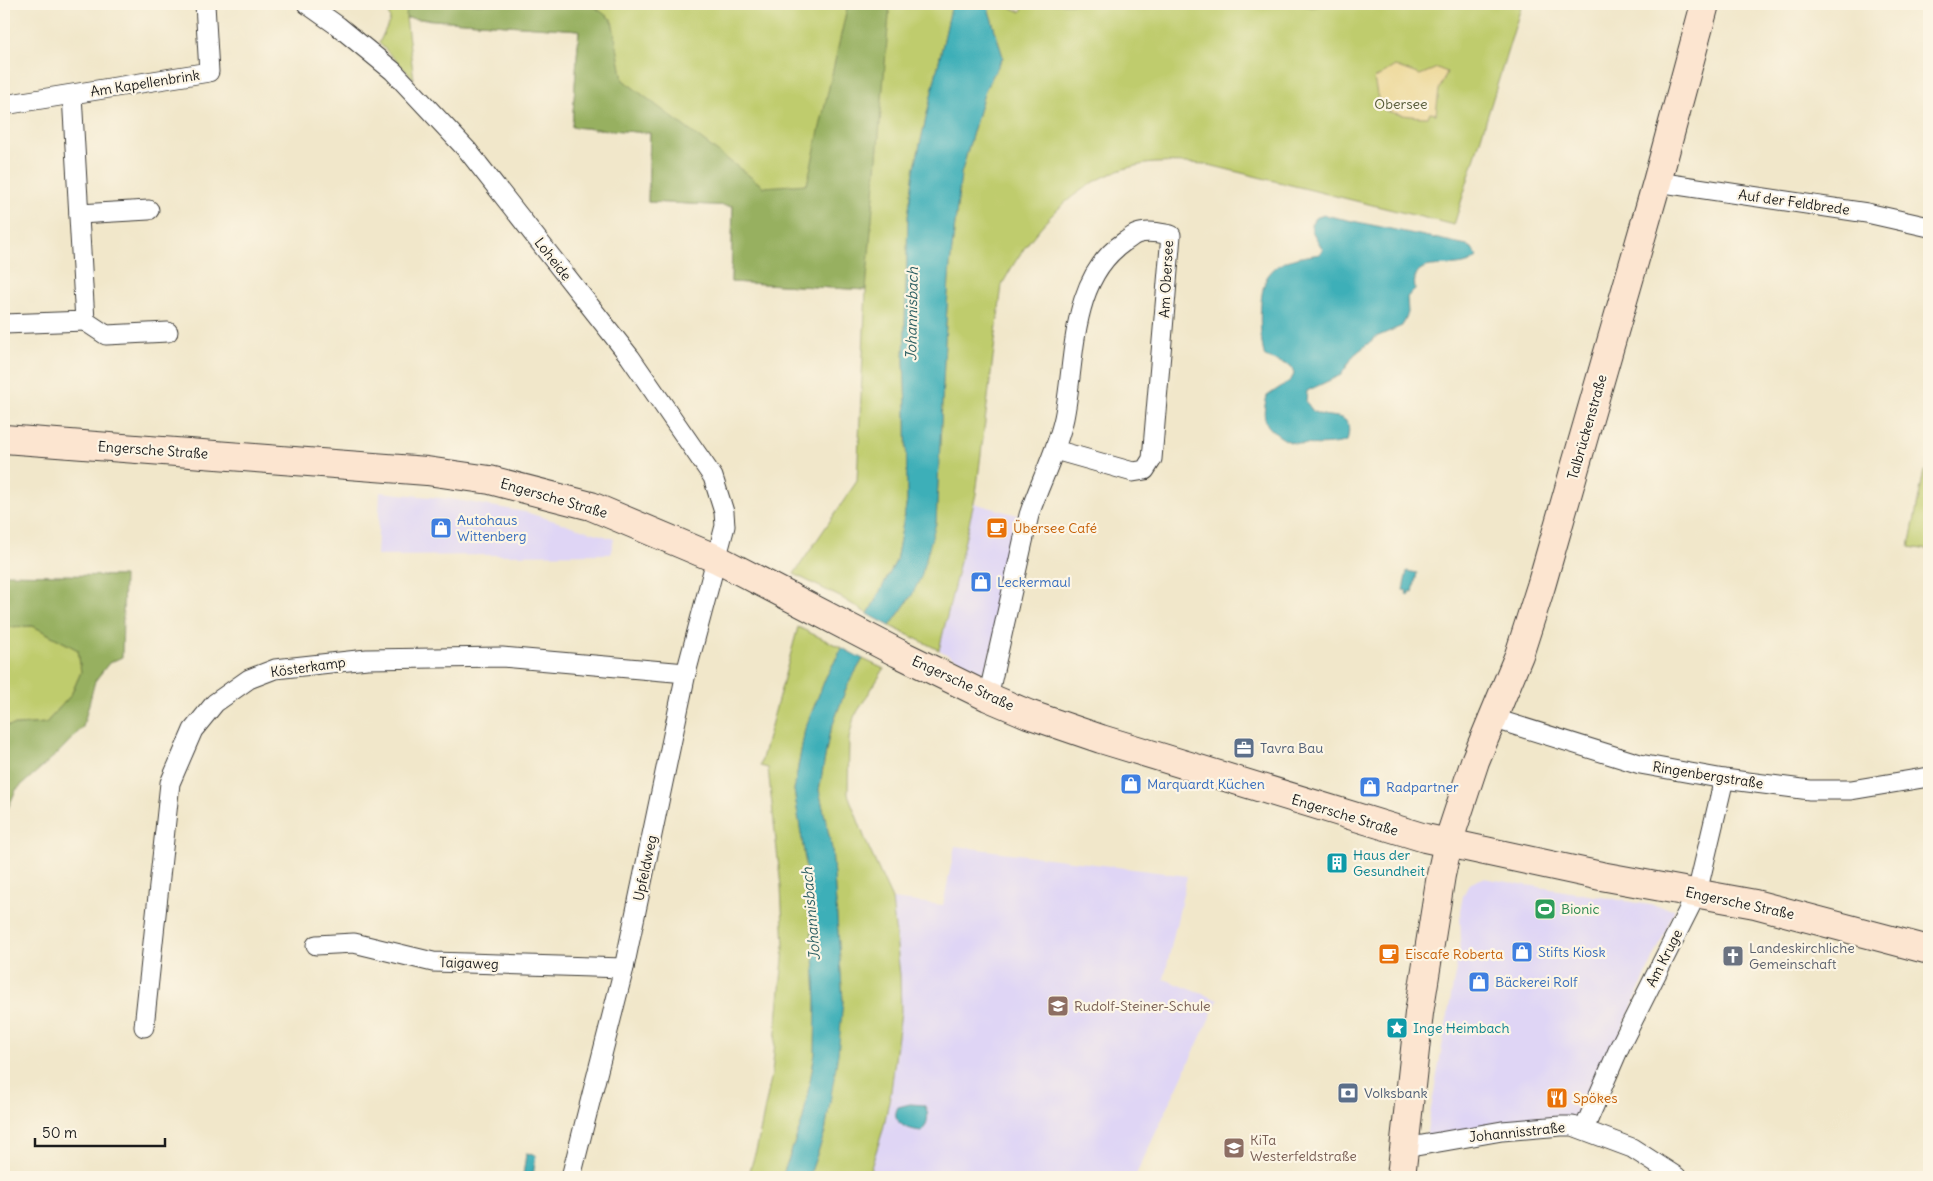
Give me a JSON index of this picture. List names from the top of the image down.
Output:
{
  "streets": {
    "main road": ["Talbrückenstraße", "Engersche Straße"],
    "street": [
      "Am Kapellenbrink",
      "Auf der Feldbrede",
      "Loheide",
      "Am Obersee",
      "Kösterkamp",
      "Ringenbergstraße",
      "Upfeldweg",
      "Am Kruge",
      "Taigaweg",
      "Johannisstraße"
    ]
  },
  "crossings": [
    ["Auf der Feldbrede", "Talbrückenstraße"],
    ["Loheide", "Engersche Straße"],
    ["Loheide", "Upfeldweg"],
    ["Am Obersee", "Engersche Straße"],
    ["Talbrückenstraße", "Engersche Straße"],
    ["Talbrückenstraße", "Ringenbergstraße"],
    ["Talbrückenstraße", "Johannisstraße"],
    ["Engersche Straße", "Upfeldweg"],
    ["Engersche Straße", "Am Kruge"],
    ["Kösterkamp", "Upfeldweg"],
    ["Ringenbergstraße", "Am Kruge"],
    ["Upfeldweg", "Taigaweg"],
    ["Am Kruge", "Johannisstraße"]
  ],
  "water": ["Johannisbach"],
  "parks": ["Obersee"],
  "places": {
    "shop": [
      "Autohaus Wittenberg",
      "Leckermaul",
      "Marquardt Küchen",
      "Radpartner",
      "Stifts Kiosk",
      "Bäckerei Rolf"
    ],
    "cafe": ["Übersee Café", "Eiscafe Roberta"],
    "office": ["Tavra Bau"],
    "building": ["Haus der Gesundheit"],
    "sports": ["Bionic"],
    "church": ["Landeskirchliche Gemeinschaft"],
    "school or university": ["Rudolf-Steiner-Schule", "KiTa Westerfeldstraße"],
    "place": ["Inge Heimbach"],
    "bank": ["Volksbank"],
    "restaurant": ["Spökes"]
  },
  "scale_bar": "50 m"
}
